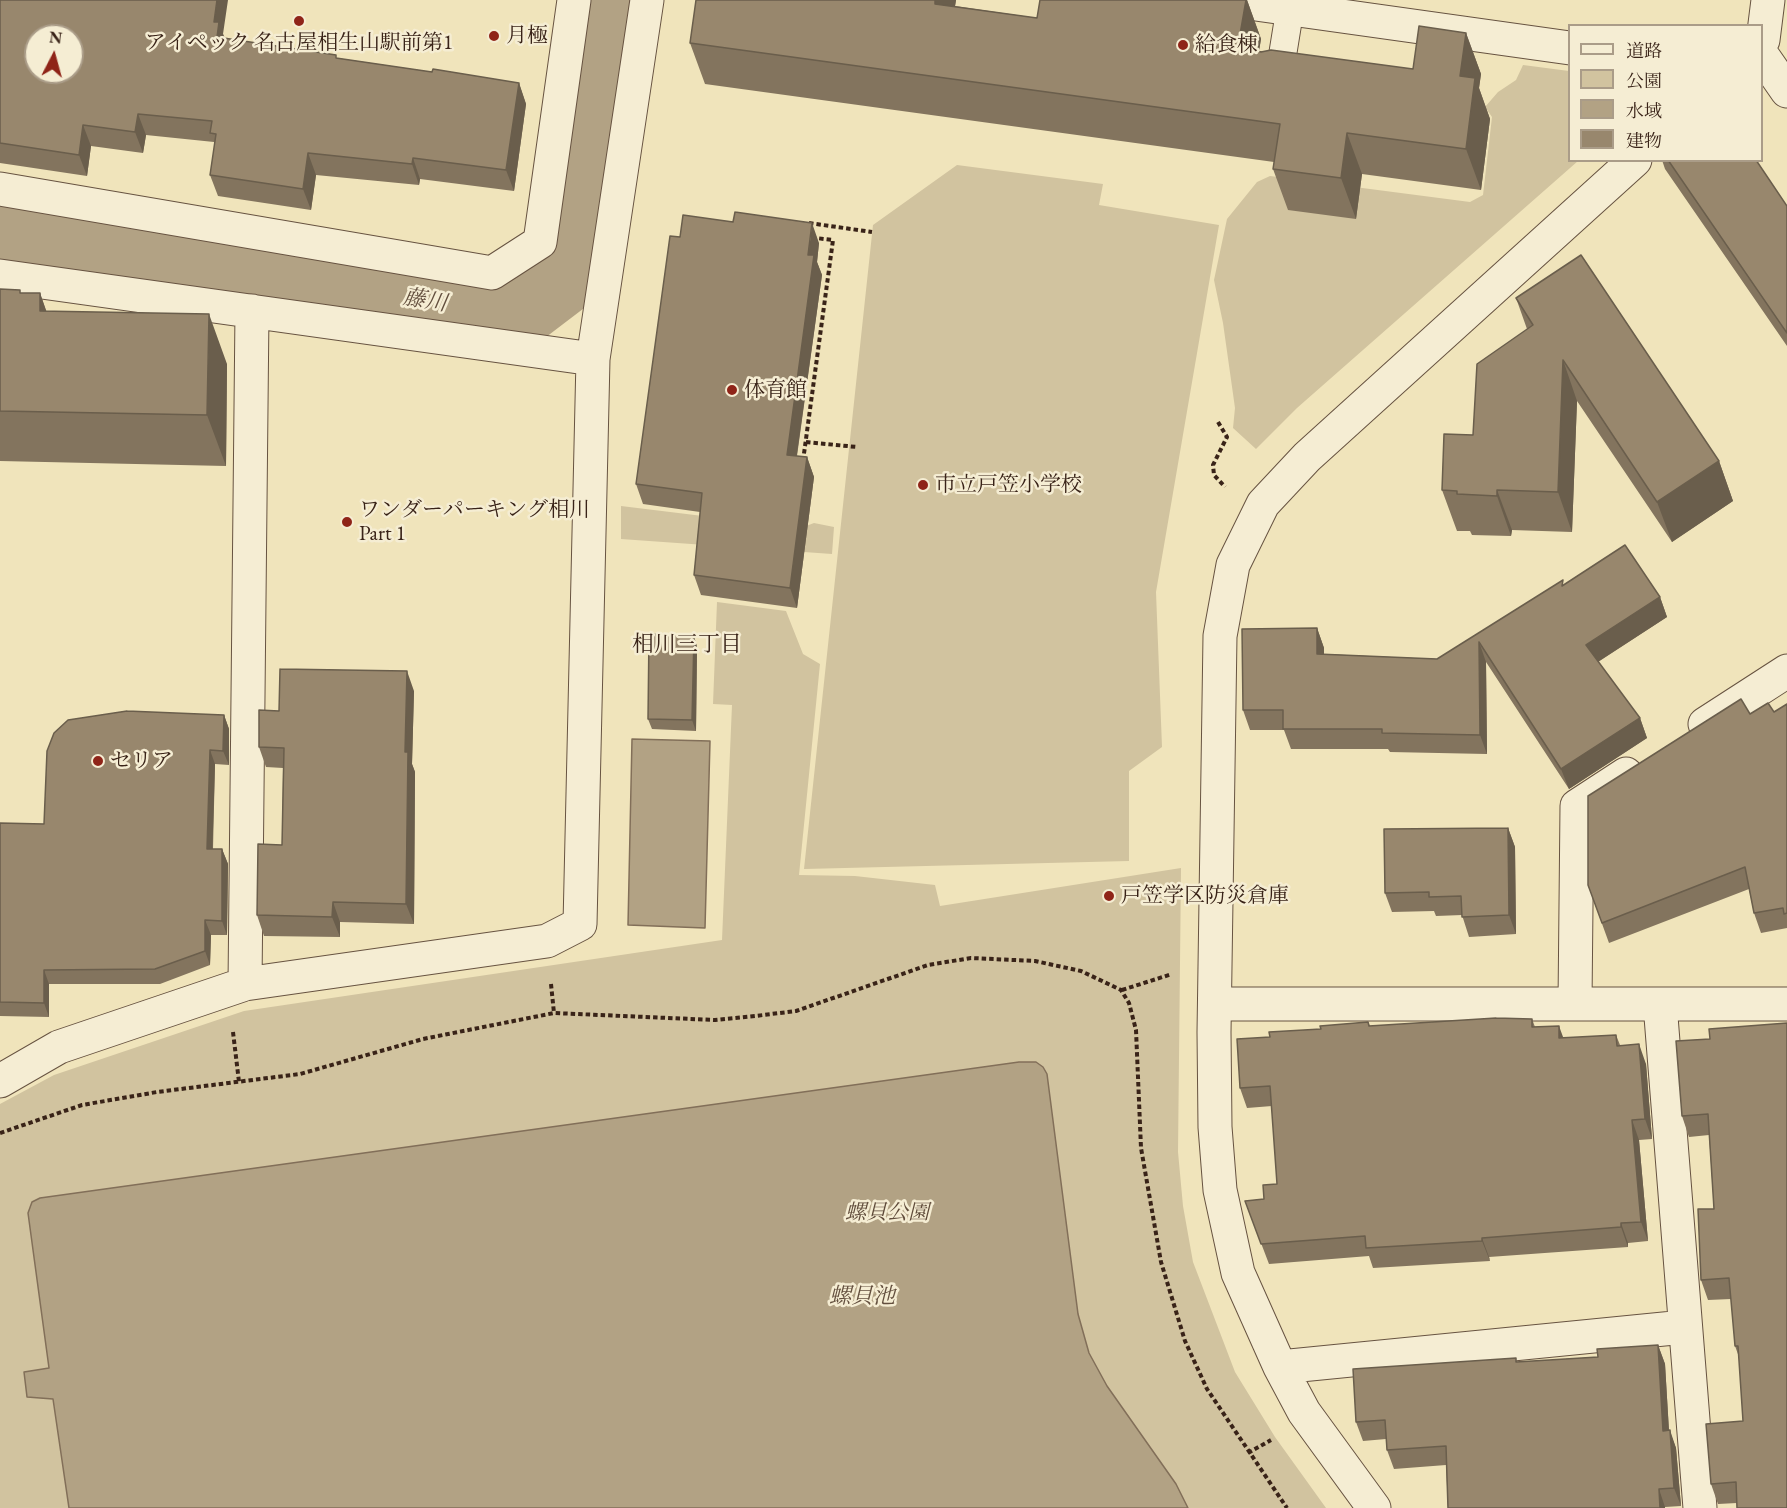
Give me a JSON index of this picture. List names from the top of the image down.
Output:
{
  "districts": ["相川三丁目"],
  "water": ["藤川", "螺貝池"],
  "parks": ["螺貝公園"],
  "places": [
    "アイペック 名古屋相生山駅前第1",
    "月極",
    "給食棟",
    "体育館",
    "市立戸笠小学校",
    "ワンダーパーキング相川 Part 1",
    "セリア",
    "戸笠学区防災倉庫"
  ],
  "legend": [
    "道路",
    "公園",
    "水域",
    "建物"
  ],
  "north": "top"
}
